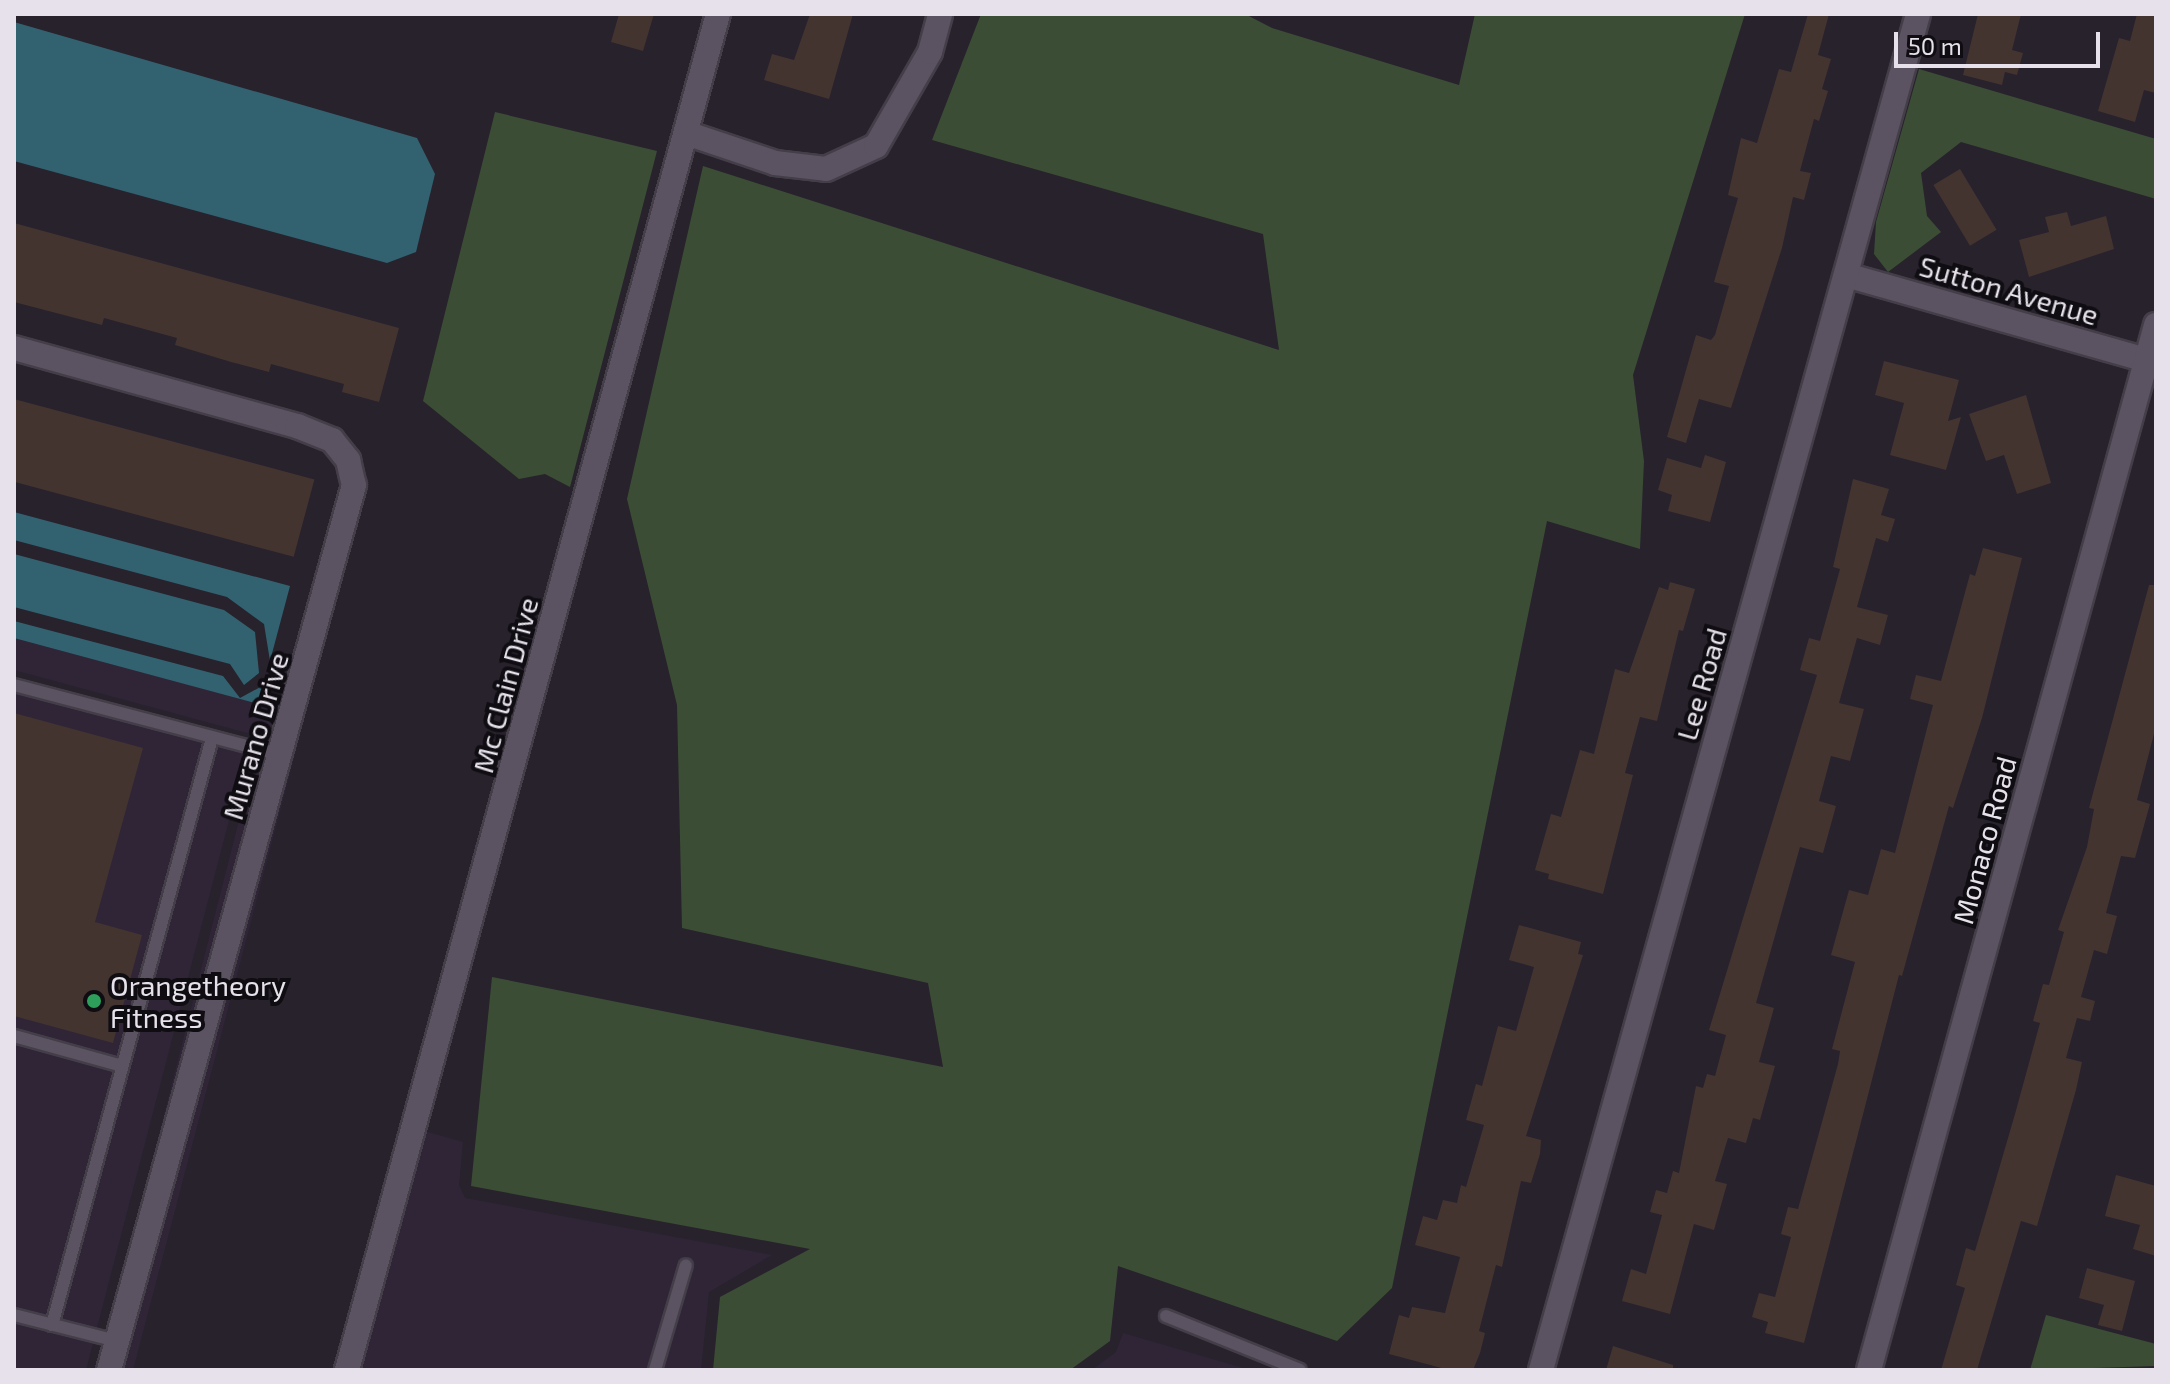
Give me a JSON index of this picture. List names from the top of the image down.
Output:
{
  "streets": {
    "street": [
      "Sutton Avenue",
      "Lee Road",
      "Mc Clain Drive",
      "Murano Drive",
      "Monaco Road"
    ]
  },
  "crossings": [
    ["Sutton Avenue", "Lee Road"],
    ["Sutton Avenue", "Monaco Road"]
  ],
  "places": ["Orangetheory Fitness"],
  "scale_bar": "50 m"
}
